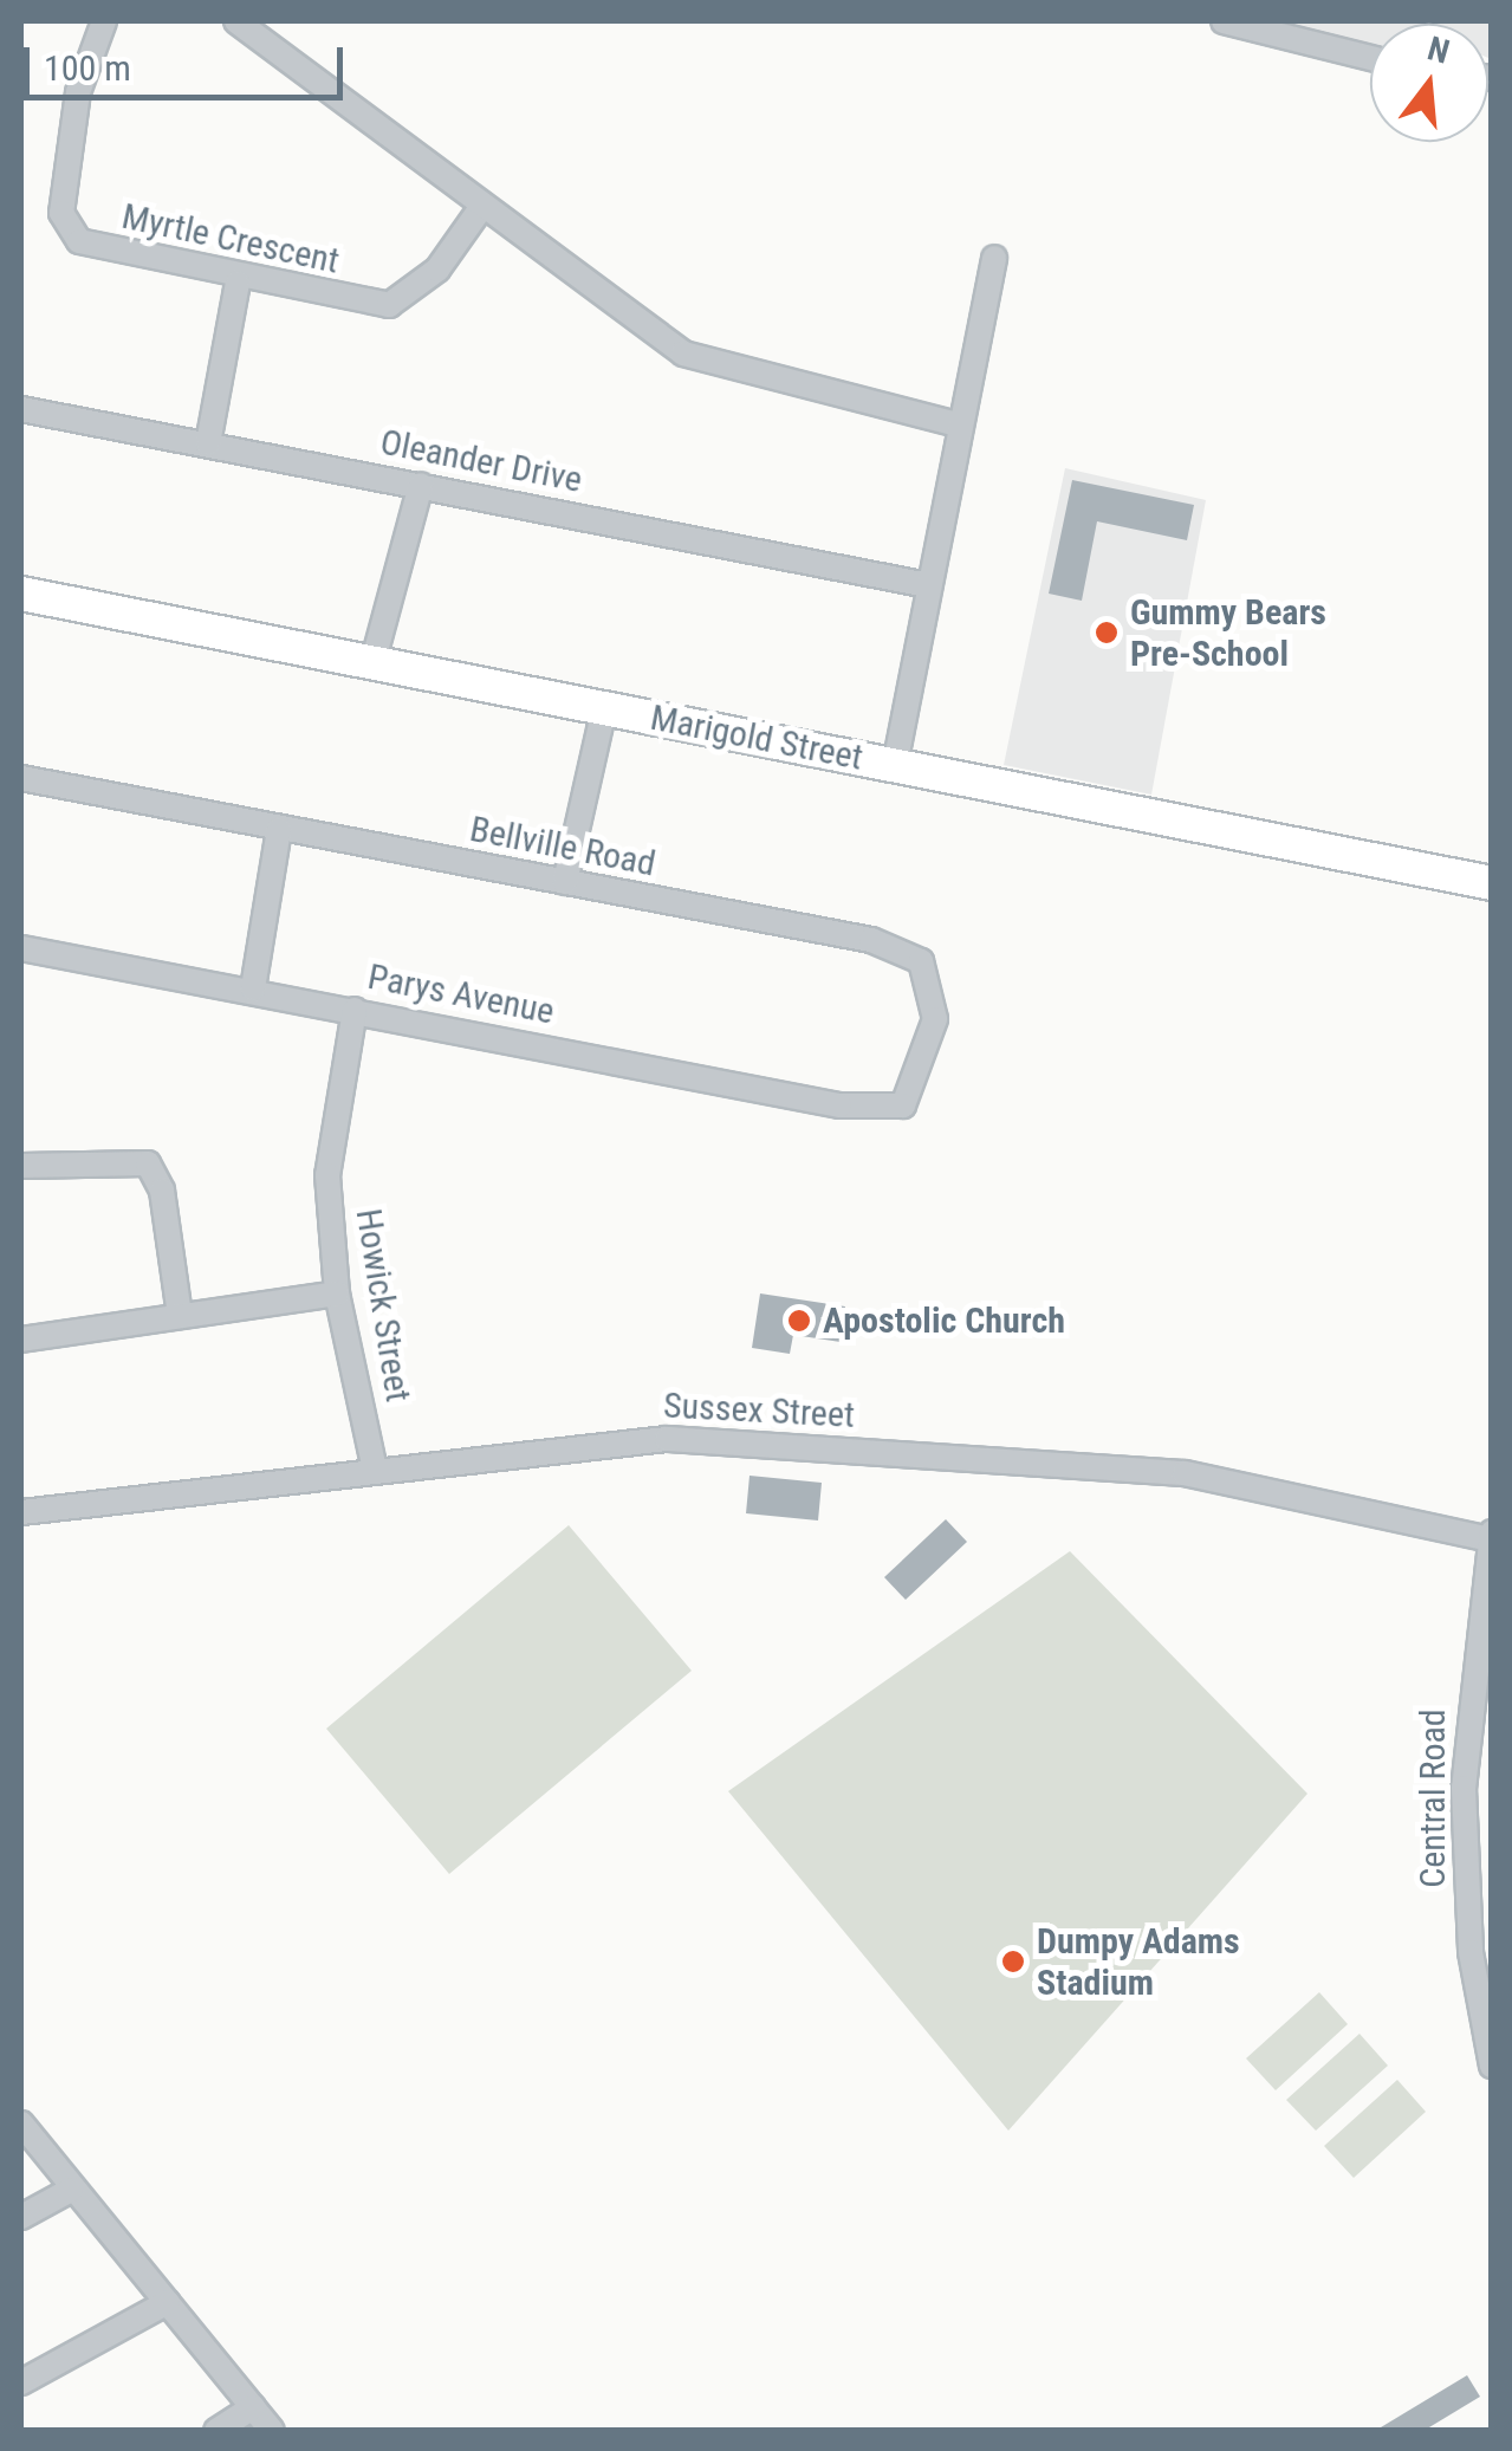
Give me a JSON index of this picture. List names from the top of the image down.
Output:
{
  "streets": {
    "street": [
      "Myrtle Crescent",
      "Oleander Drive",
      "Marigold Street",
      "Bellville Road",
      "Parys Avenue",
      "Howick Street",
      "Sussex Street",
      "Central Road"
    ]
  },
  "crossings": [
    ["Bellville Road", "Parys Avenue"],
    ["Parys Avenue", "Howick Street"],
    ["Howick Street", "Sussex Street"],
    ["Sussex Street", "Central Road"]
  ],
  "places": ["Gummy Bears Pre-School", "Apostolic Church", "Dumpy Adams Stadium"],
  "scale_bar": "100 m",
  "north": "top"
}
